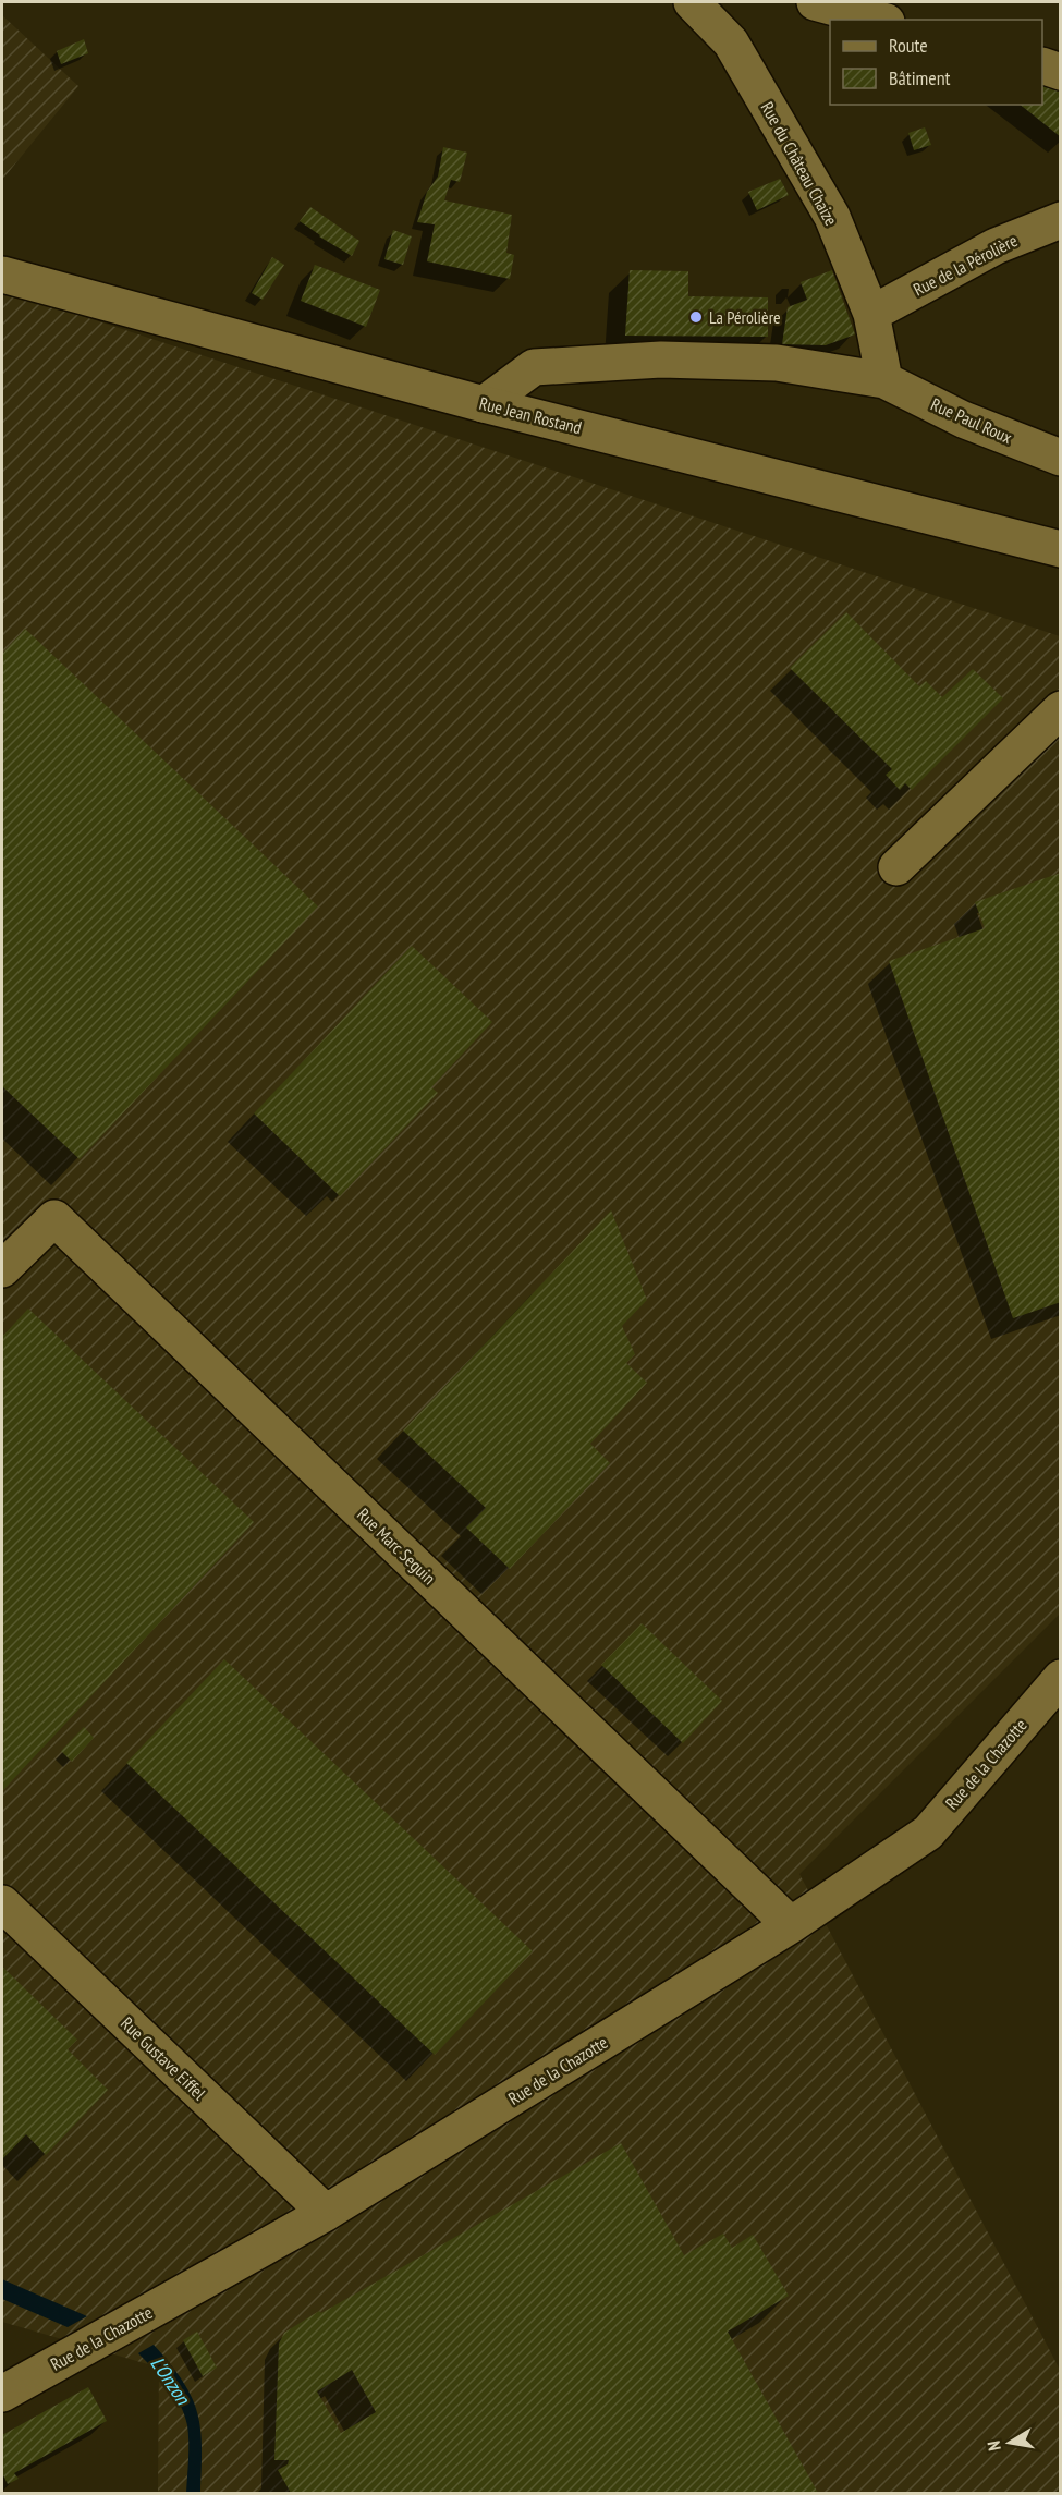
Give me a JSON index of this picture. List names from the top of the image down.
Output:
{
  "streets": {
    "street": [
      "Rue du Château Chaize",
      "Rue de la Pérolière",
      "Rue Jean Rostand",
      "Rue Paul Roux",
      "Rue Marc Seguin",
      "Rue de la Chazotte",
      "Rue Gustave Eiffel"
    ]
  },
  "crossings": [
    ["Rue du Château Chaize", "Rue de la Pérolière"],
    ["Rue du Château Chaize", "Rue Paul Roux"],
    ["Rue Jean Rostand", "Rue Paul Roux"],
    ["Rue Marc Seguin", "Rue de la Chazotte"],
    ["Rue de la Chazotte", "Rue Gustave Eiffel"]
  ],
  "water": ["L'Onzon"],
  "places": ["La Pérolière"],
  "legend": ["Route", "Bâtiment"],
  "north": "left"
}
